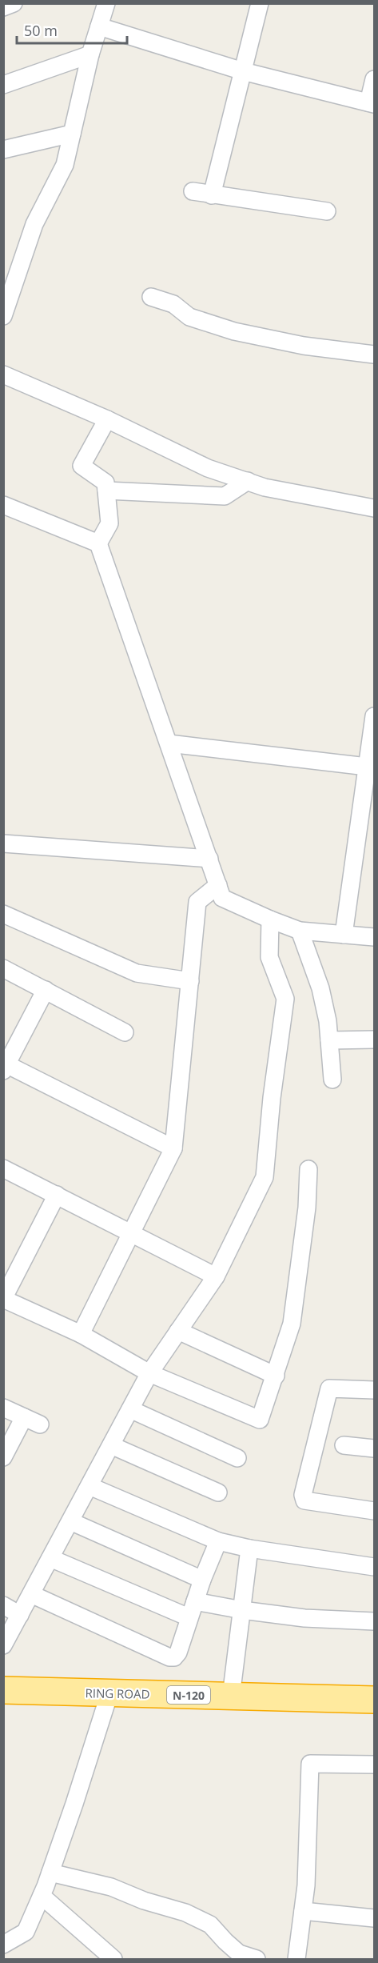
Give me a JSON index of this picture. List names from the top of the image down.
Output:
{
  "streets": {
    "highway": ["RING ROAD", "N-120"]
  },
  "scale_bar": "50 m"
}
